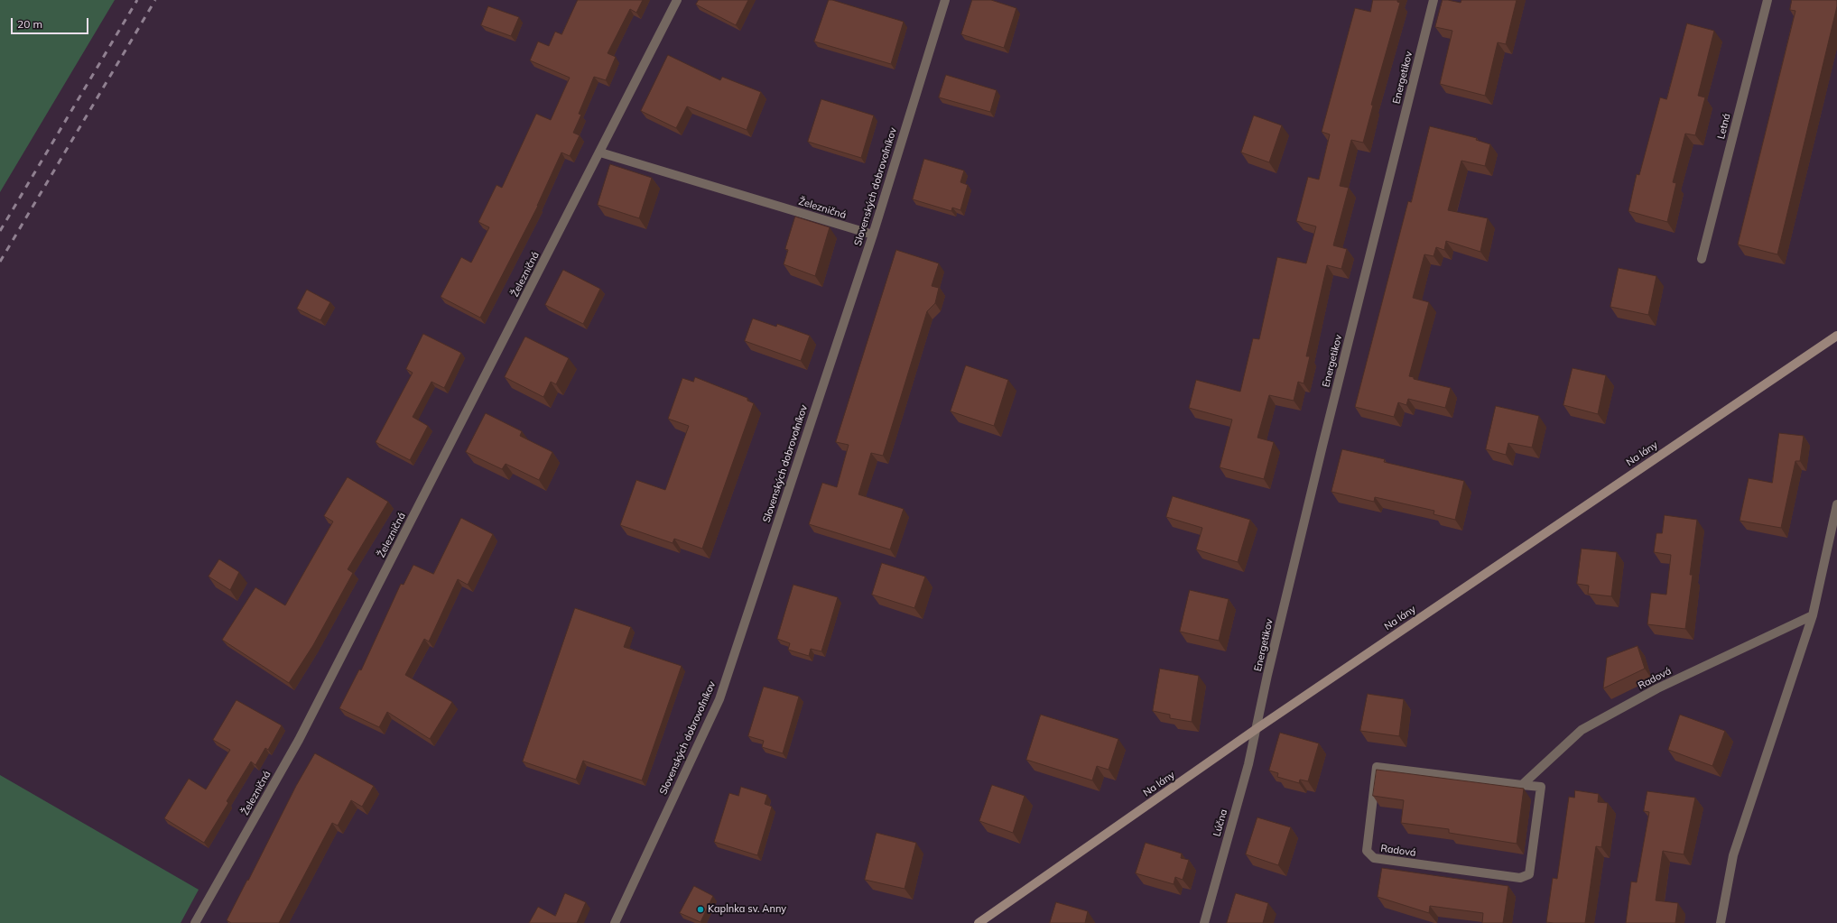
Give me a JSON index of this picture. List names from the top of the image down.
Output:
{
  "streets": {
    "street": [
      "Energetikov",
      "Letná",
      "Slovenských dobrovoľníkov",
      "Železničná",
      "Na lány",
      "Radová",
      "Lúčna"
    ]
  },
  "crossings": [
    ["Energetikov", "Na lány"],
    ["Energetikov", "Lúčna"],
    ["Slovenských dobrovoľníkov", "Železničná"],
    ["Na lány", "Lúčna"]
  ],
  "places": ["Kaplnka sv. Anny"],
  "scale_bar": "20 m"
}
